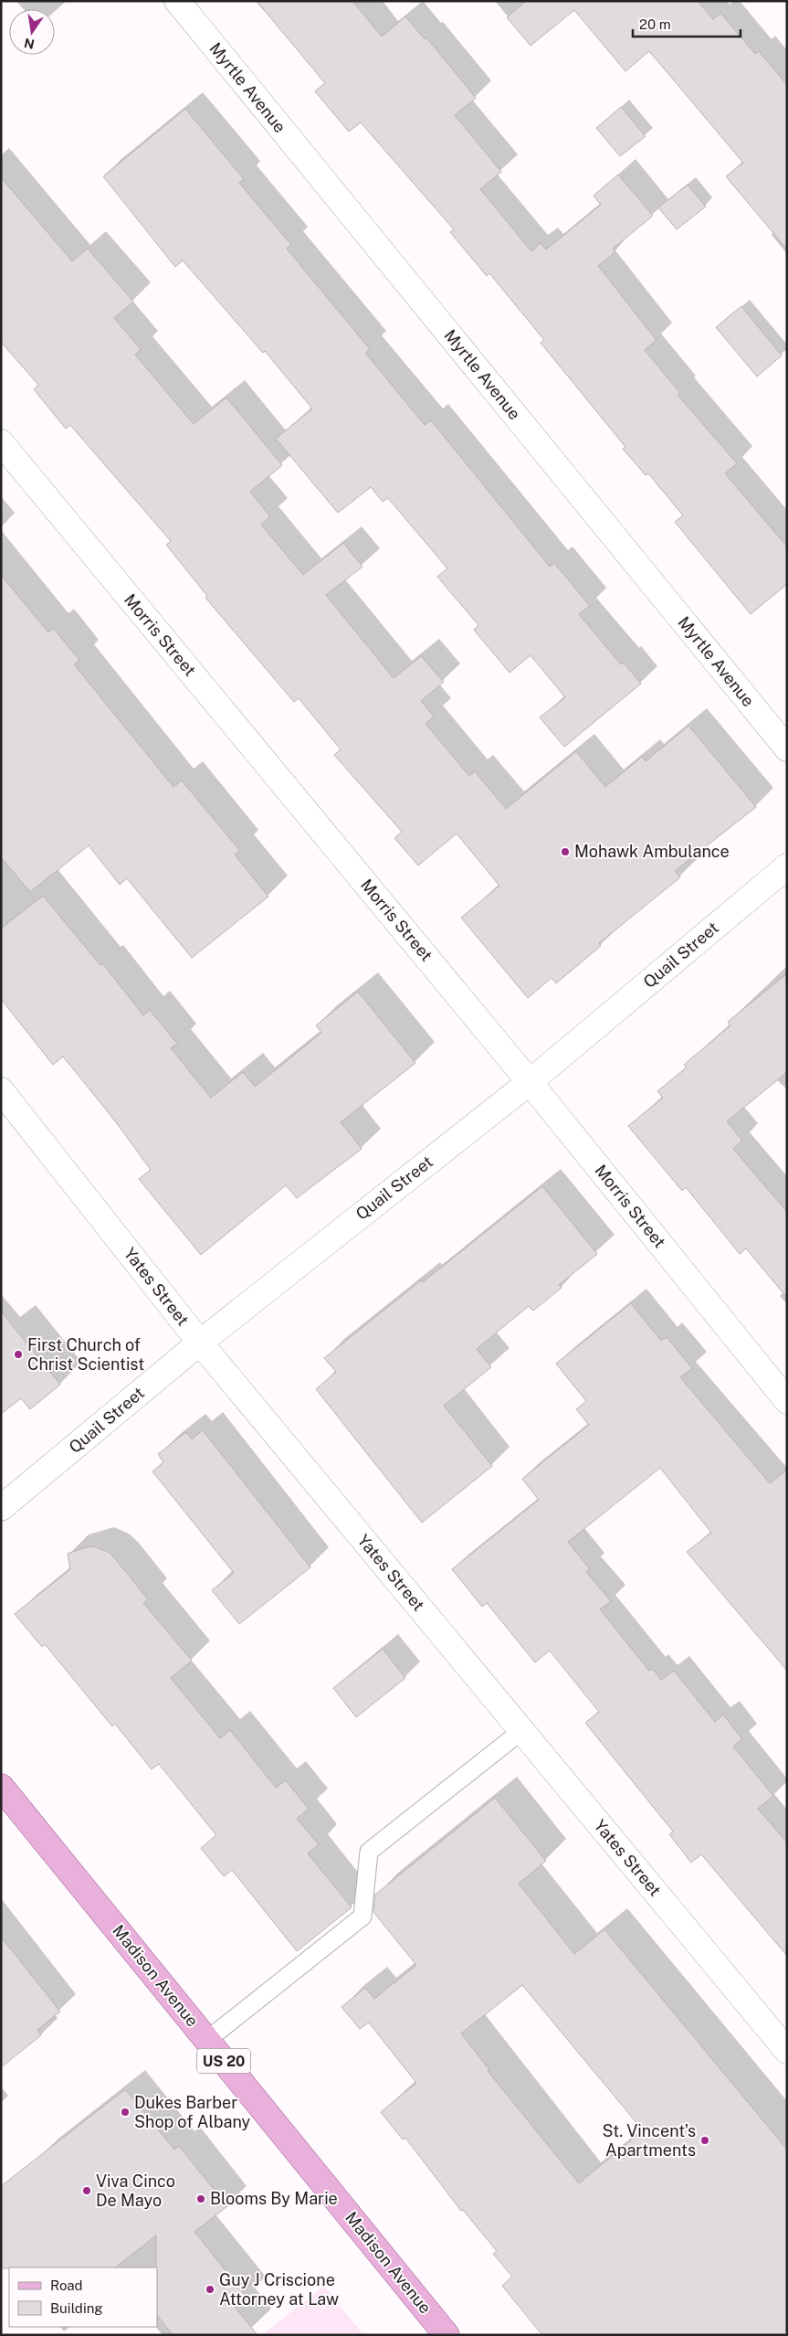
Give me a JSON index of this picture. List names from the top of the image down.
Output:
{
  "streets": {
    "main road": ["Madison Avenue", "US 20"],
    "street": [
      "Myrtle Avenue",
      "Morris Street",
      "Quail Street",
      "Yates Street"
    ]
  },
  "crossings": [
    ["Morris Street", "Quail Street"],
    ["Quail Street", "Yates Street"]
  ],
  "places": [
    "Mohawk Ambulance",
    "First Church of Christ Scientist",
    "Dukes Barber Shop of Albany",
    "St. Vincent's Apartments",
    "Viva Cinco De Mayo",
    "Blooms By Marie",
    "Guy J Criscione Attorney at Law"
  ],
  "legend": ["Road", "Building"],
  "scale_bar": "20 m",
  "north": "bottom"
}
